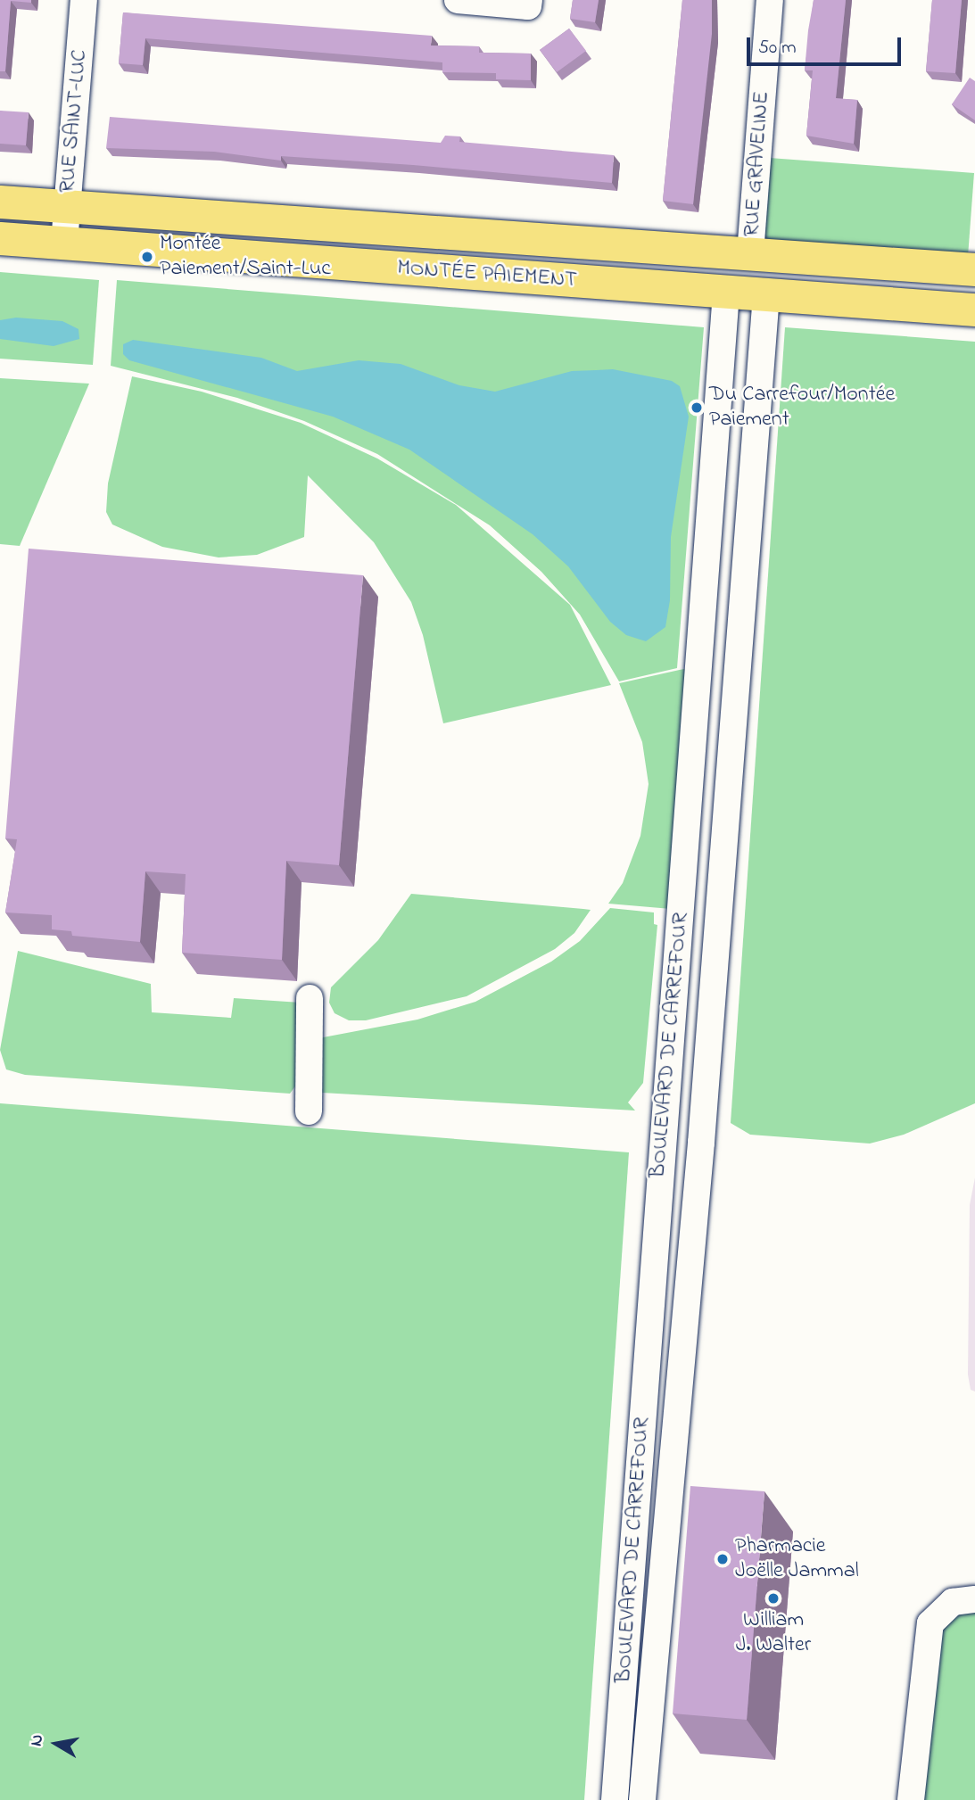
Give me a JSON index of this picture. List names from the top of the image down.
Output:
{
  "streets": {
    "main road": ["MONTÉE PAIEMENT"],
    "street": ["RUE SAINT-LUC", "RUE GRAVELINE", "BOULEVARD DE CARREFOUR"]
  },
  "crossings": [
    ["RUE SAINT-LUC", "MONTÉE PAIEMENT"],
    ["RUE GRAVELINE", "MONTÉE PAIEMENT"],
    ["MONTÉE PAIEMENT", "BOULEVARD DE CARREFOUR"]
  ],
  "places": [
    "Montée Paiement/Saint-Luc",
    "Du Carrefour/Montée Paiement",
    "Pharmacie Joëlle Jammal",
    "William J. Walter"
  ],
  "scale_bar": "50 m",
  "north": "left"
}
